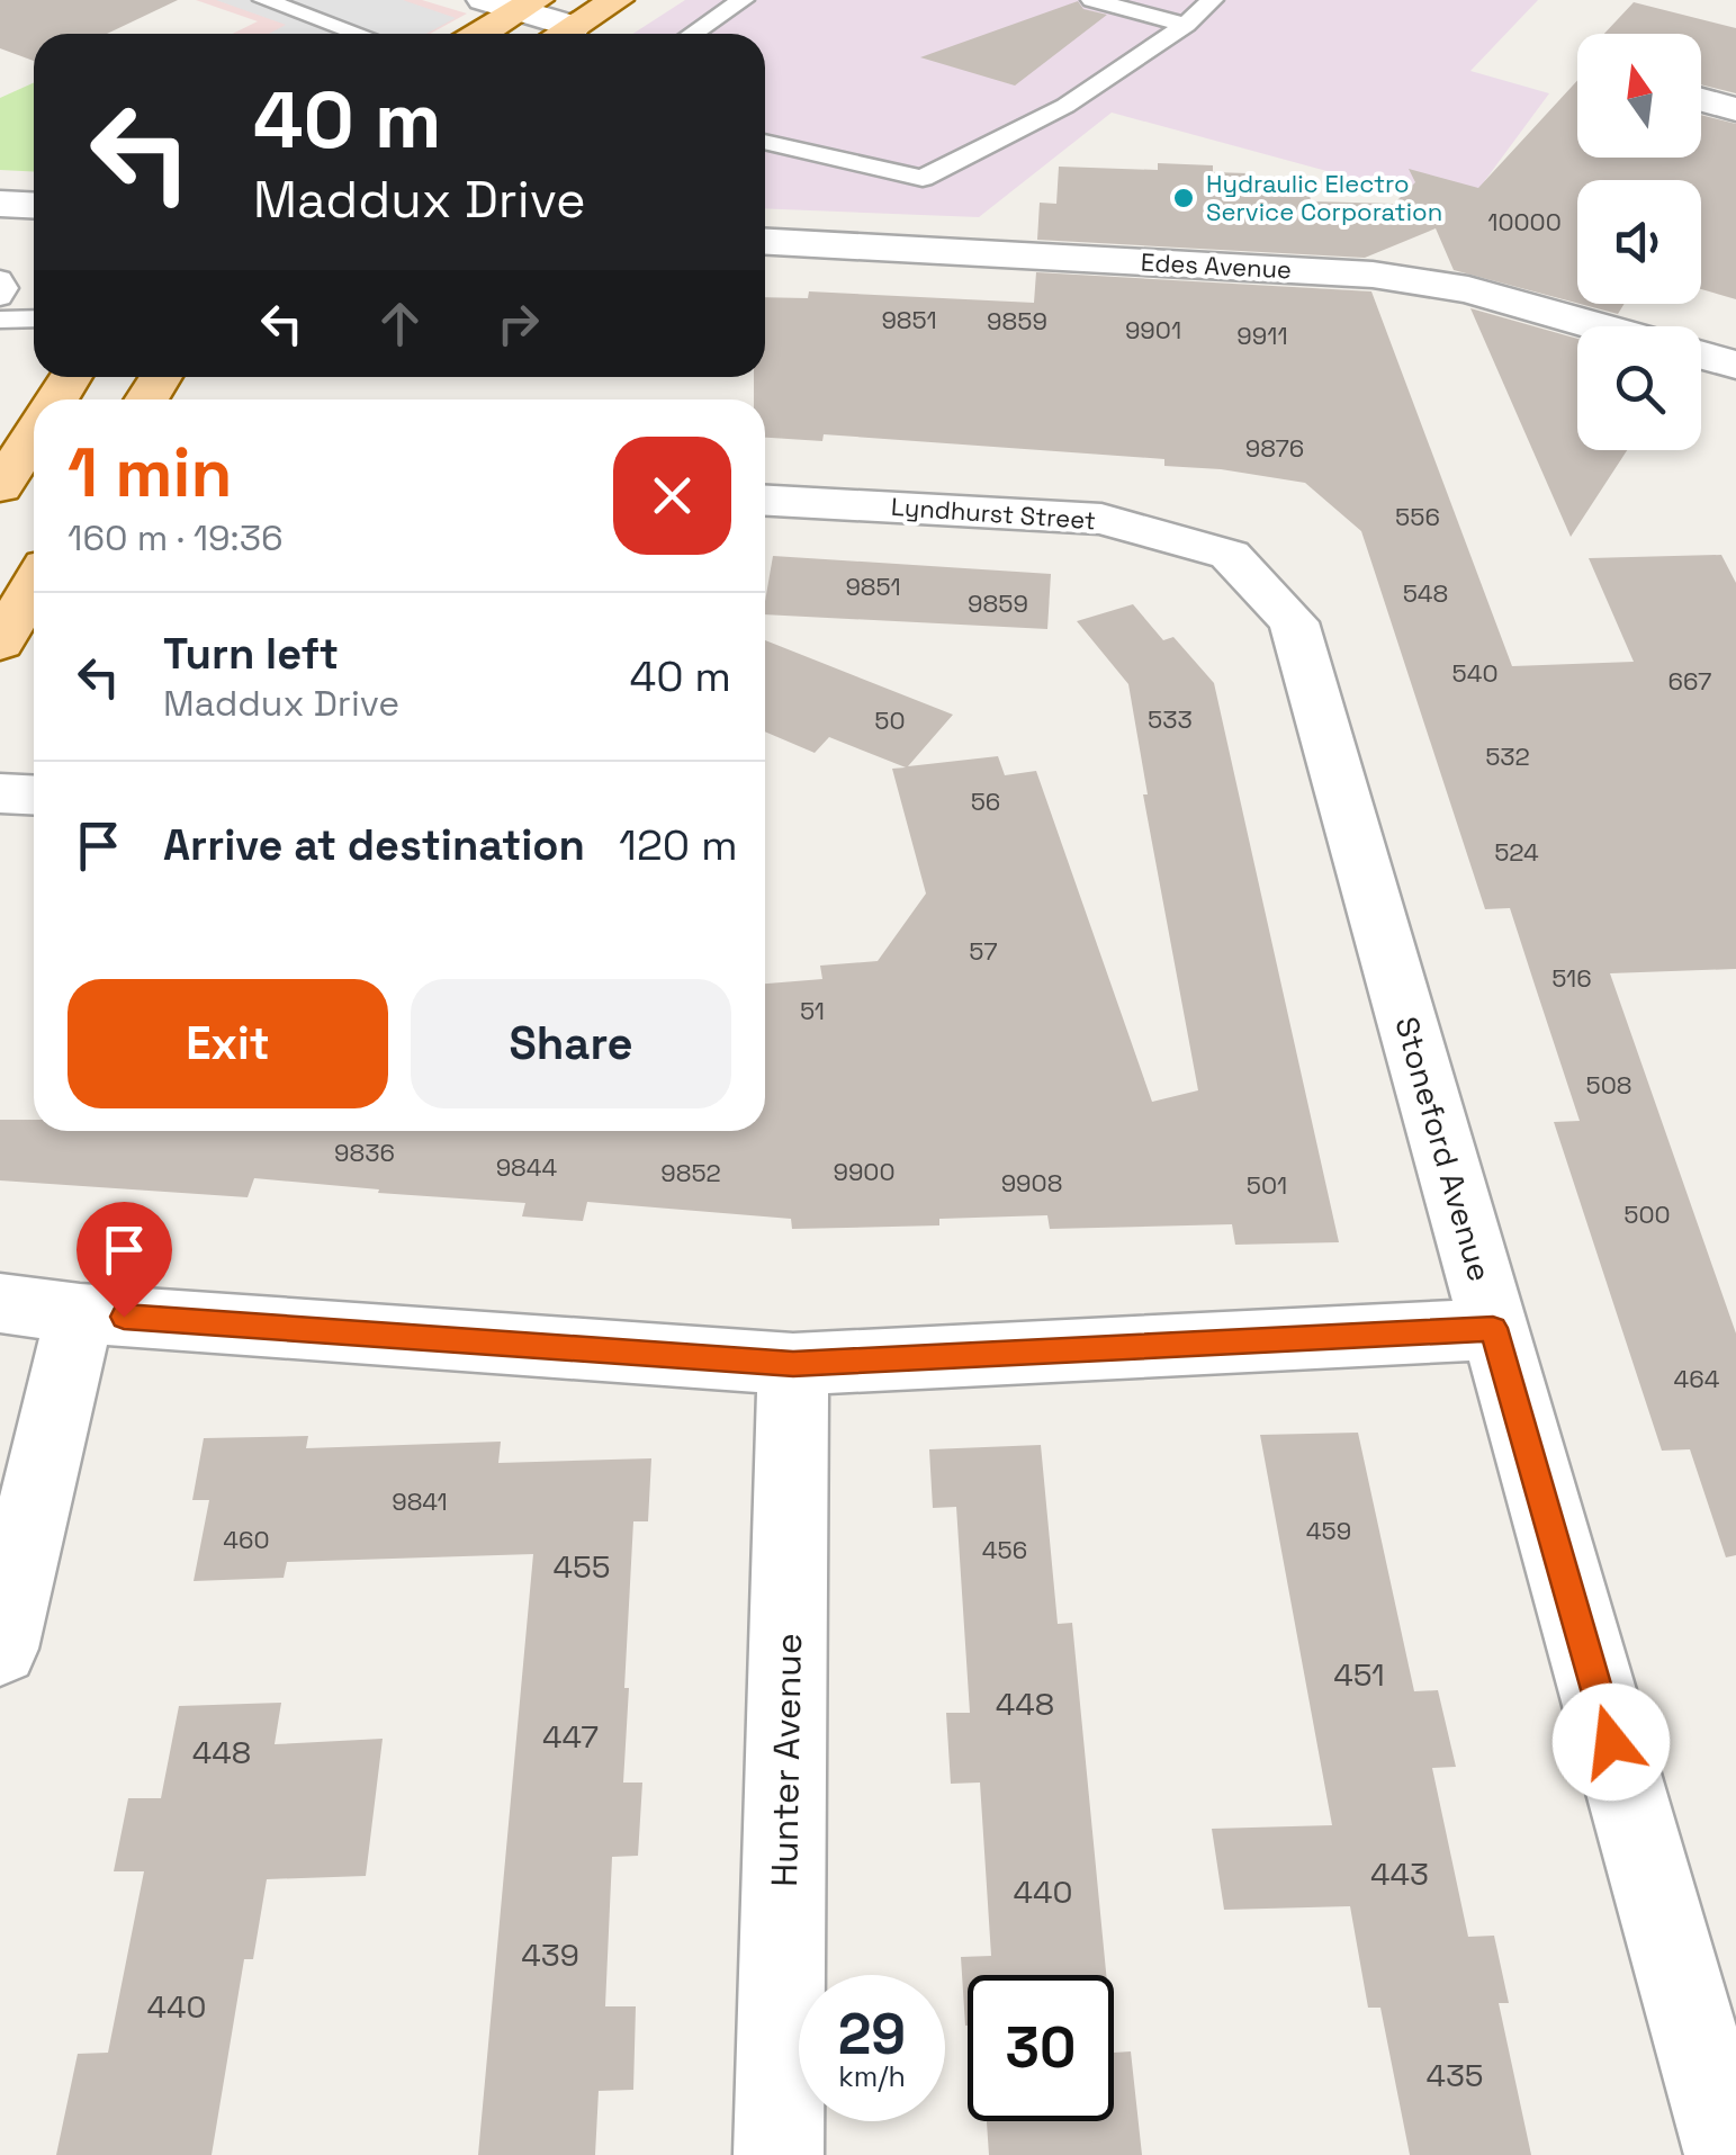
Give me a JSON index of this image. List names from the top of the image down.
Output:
{
  "streets": {
    "street": [
      "Edes Avenue",
      "Lyndhurst Street",
      "Stoneford Avenue",
      "Hunter Avenue"
    ]
  },
  "crossings": [
    ["Lyndhurst Street", "Stoneford Avenue"]
  ],
  "places": ["Hydraulic Electro Service Corporation"],
  "house_numbers": [
    "10000",
    "9851",
    "9859",
    "9901",
    "9911",
    "9876",
    "556",
    "9851",
    "548",
    "9859",
    "540",
    "667",
    "533",
    "50",
    "532",
    "56",
    "524",
    "57",
    "516",
    "51",
    "508",
    "9836",
    "9844",
    "9900",
    "9852",
    "9908",
    "501",
    "500",
    "464",
    "9841",
    "459",
    "460",
    "456",
    "455",
    "451",
    "448",
    "447",
    "448",
    "443",
    "440",
    "439",
    "440",
    "435"
  ],
  "north": "top",
  "page": {
    "turn": ["40 m", "Maddux Drive"],
    "heading": ["1 min", "160 m · 19:36"],
    "list": [
      {
        "name": "Turn left",
        "note": "Maddux Drive",
        "value": "40 m"
      },
      {
        "name": "Arrive at destination",
        "value": "120 m"
      }
    ],
    "buttons": ["Exit", "Share"],
    "speed": "29 km/h",
    "limit": "30"
  }
}
